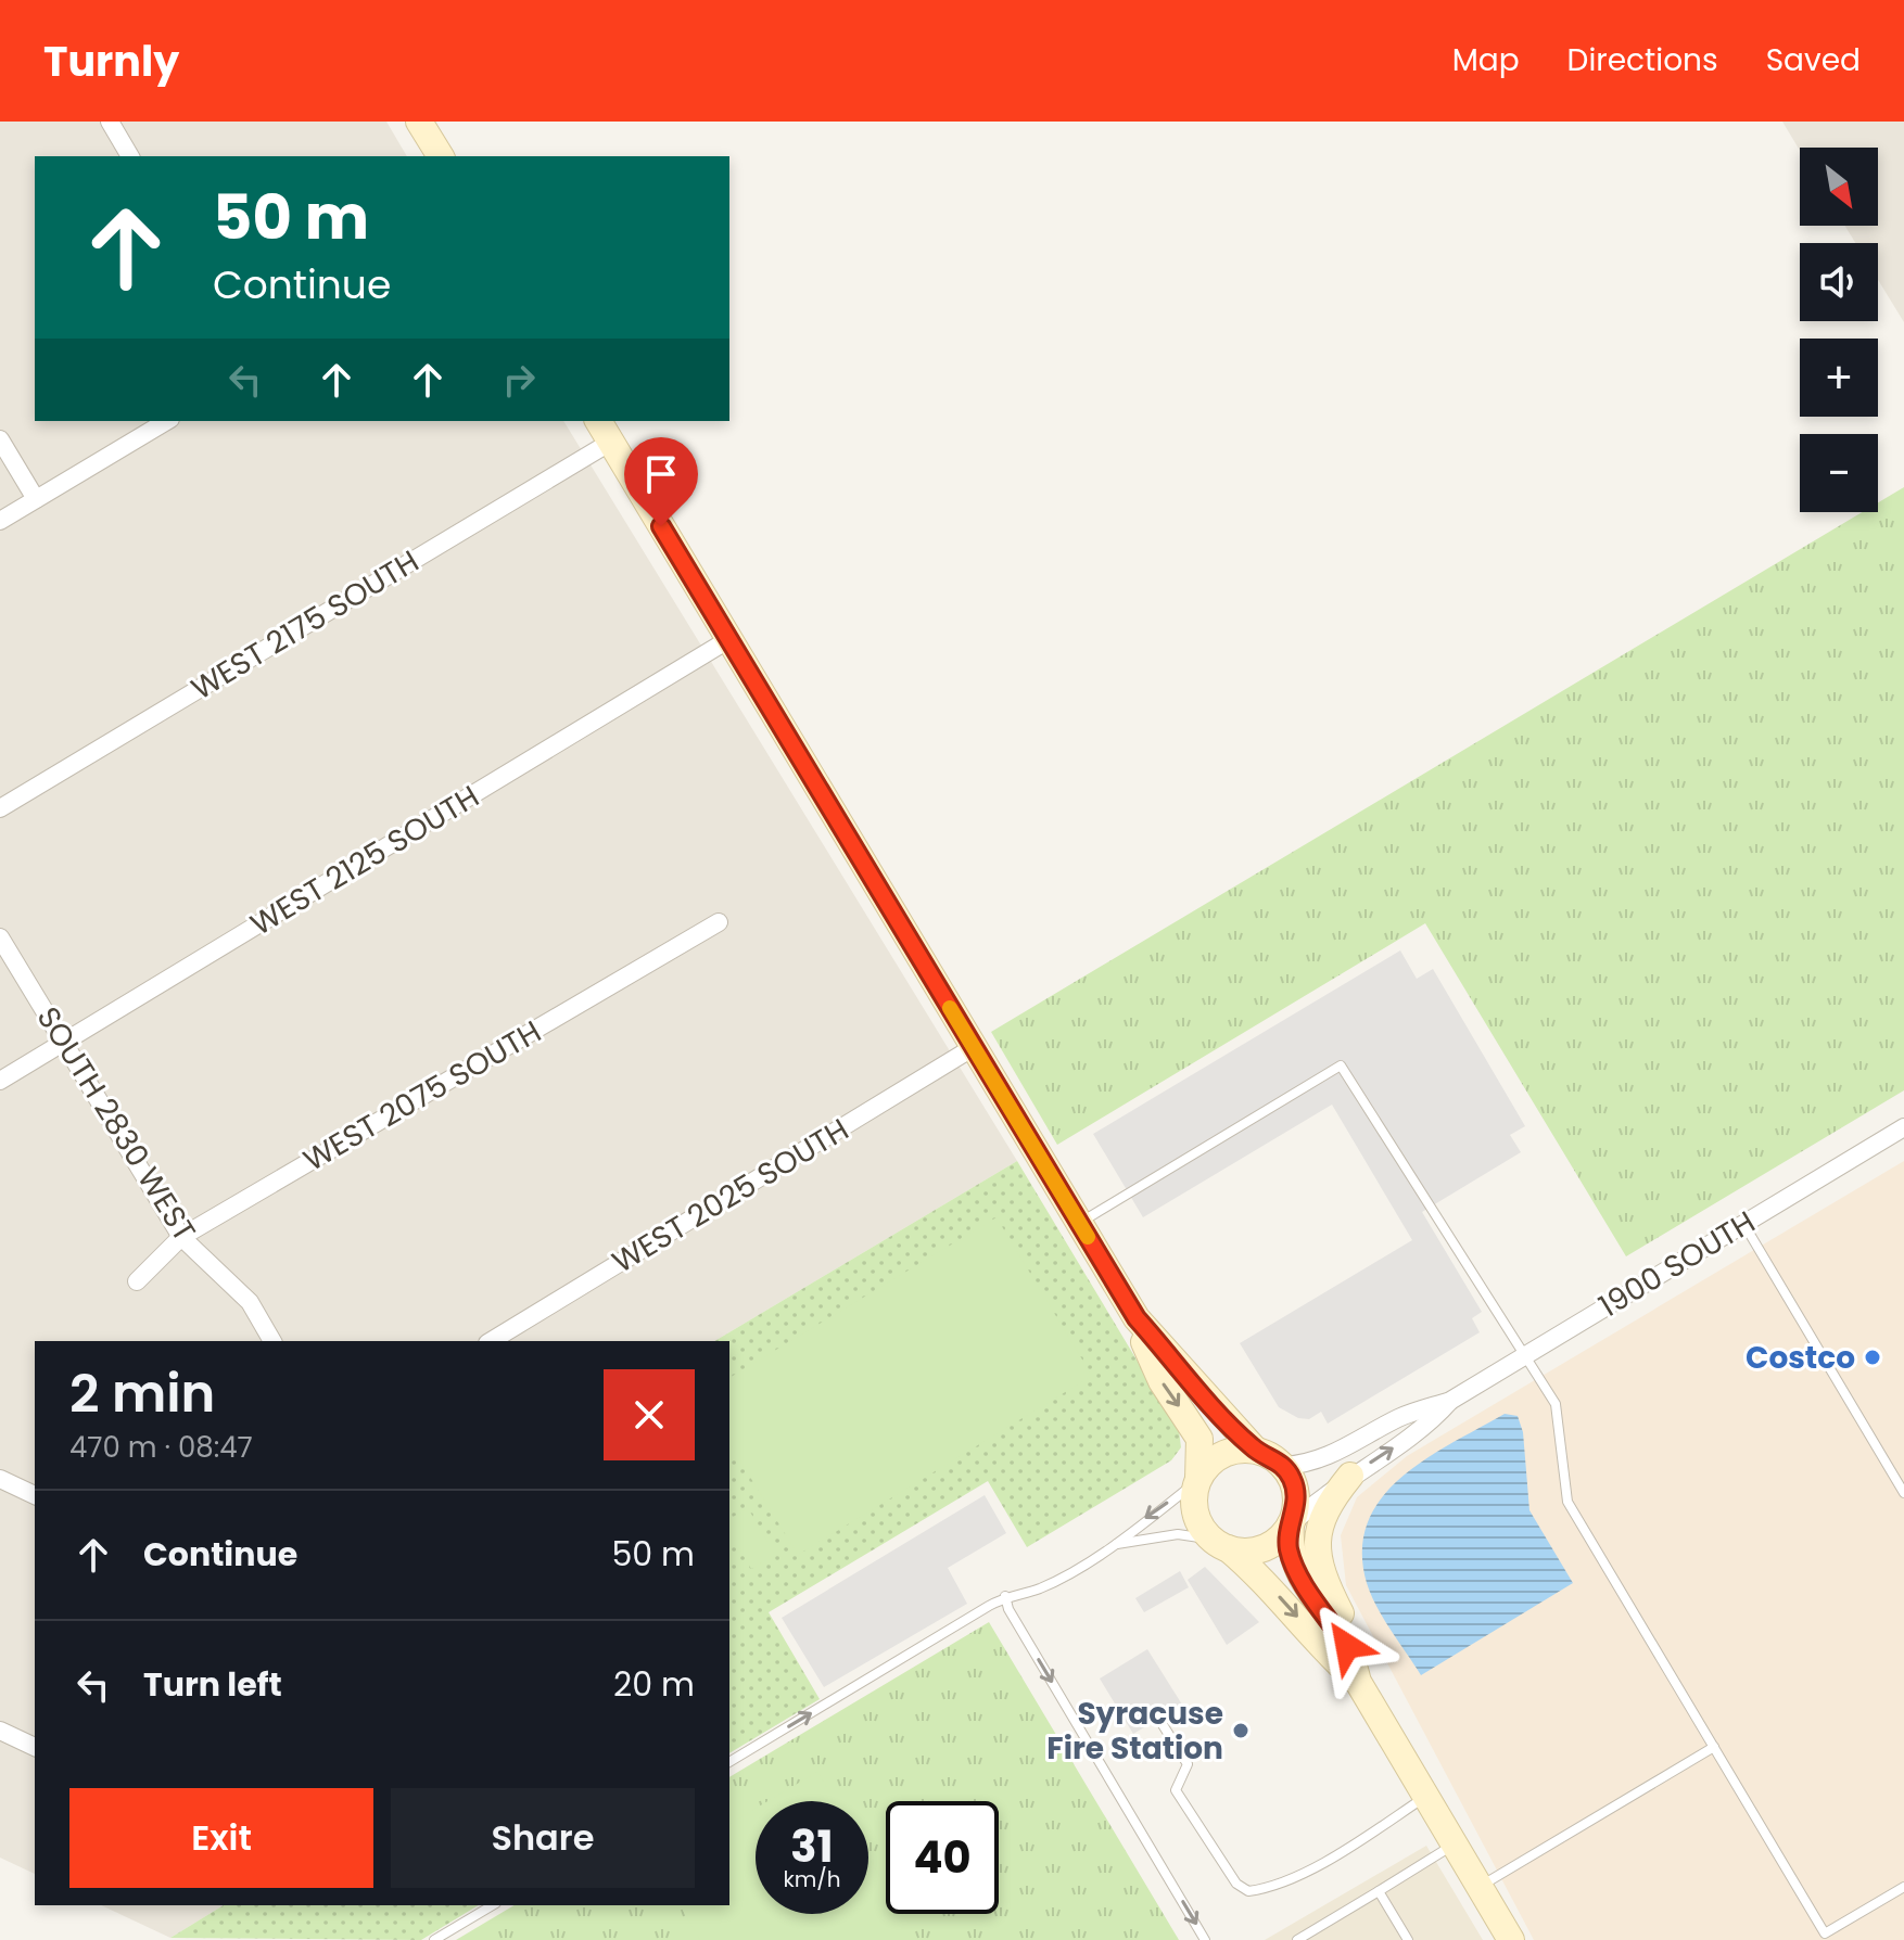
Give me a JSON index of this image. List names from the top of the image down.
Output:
{
  "streets": {
    "street": [
      "WEST 2175 SOUTH",
      "WEST 2125 SOUTH",
      "WEST 2075 SOUTH",
      "SOUTH 2830 WEST",
      "WEST 2025 SOUTH",
      "1900 SOUTH"
    ]
  },
  "crossings": [
    ["WEST 2125 SOUTH", "SOUTH 2830 WEST"],
    ["WEST 2075 SOUTH", "SOUTH 2830 WEST"]
  ],
  "places": ["Costco", "Syracuse Fire Station"],
  "north": "bottom right",
  "page": {
    "header": "Turnly",
    "nav": ["Map", "Directions", "Saved"],
    "map_buttons": ["+", "−"],
    "turn": ["50 m", "Continue"],
    "heading": ["2 min", "470 m · 08:47"],
    "list": [
      {
        "name": "Continue",
        "value": "50 m"
      },
      {
        "name": "Turn left",
        "value": "20 m"
      }
    ],
    "buttons": ["Exit", "Share"],
    "speed": "31 km/h",
    "limit": "40"
  }
}
